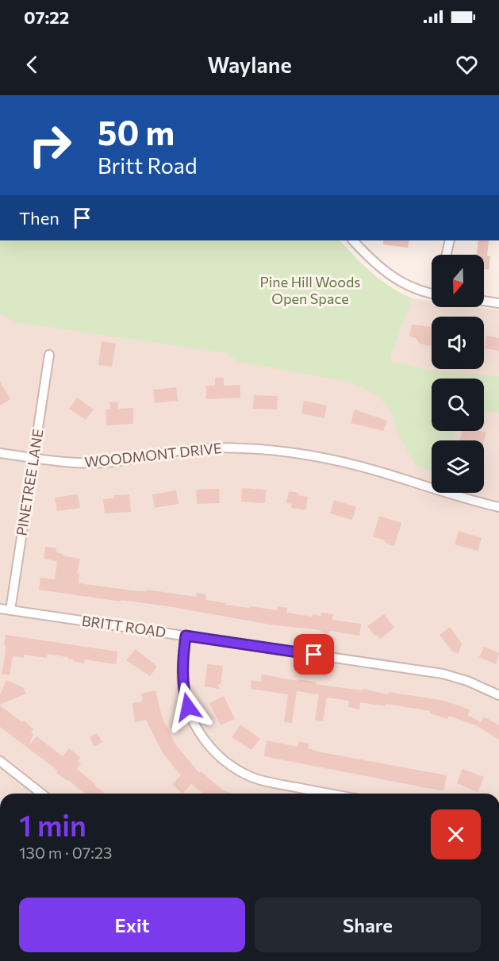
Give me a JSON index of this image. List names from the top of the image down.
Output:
{
  "streets": {
    "street": ["WOODMONT DRIVE", "PINETREE LANE", "BRITT ROAD"]
  },
  "crossings": [
    ["WOODMONT DRIVE", "PINETREE LANE"],
    ["PINETREE LANE", "BRITT ROAD"]
  ],
  "parks": ["Pine Hill Woods Open Space"],
  "north": "bottom",
  "page": {
    "status": "07:22",
    "header": "Waylane",
    "turn": ["50 m", "Britt Road"],
    "then": "Then",
    "heading": ["1 min", "130 m · 07:23"],
    "buttons": ["Exit", "Share"]
  }
}
